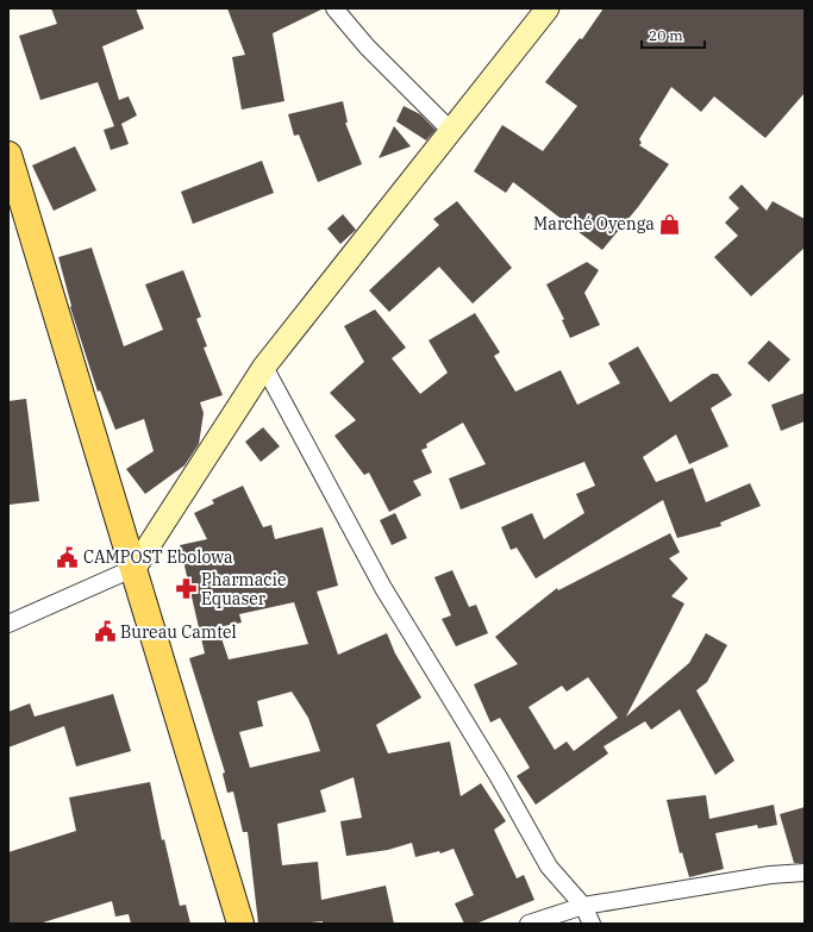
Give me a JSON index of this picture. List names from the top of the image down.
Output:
{
  "places": {
    "shop": ["Marché Oyenga"],
    "public building": ["CAMPOST Ebolowa", "Bureau Camtel"],
    "pharmacy": ["Pharmacie Equaser"]
  },
  "scale_bar": "20 m"
}
